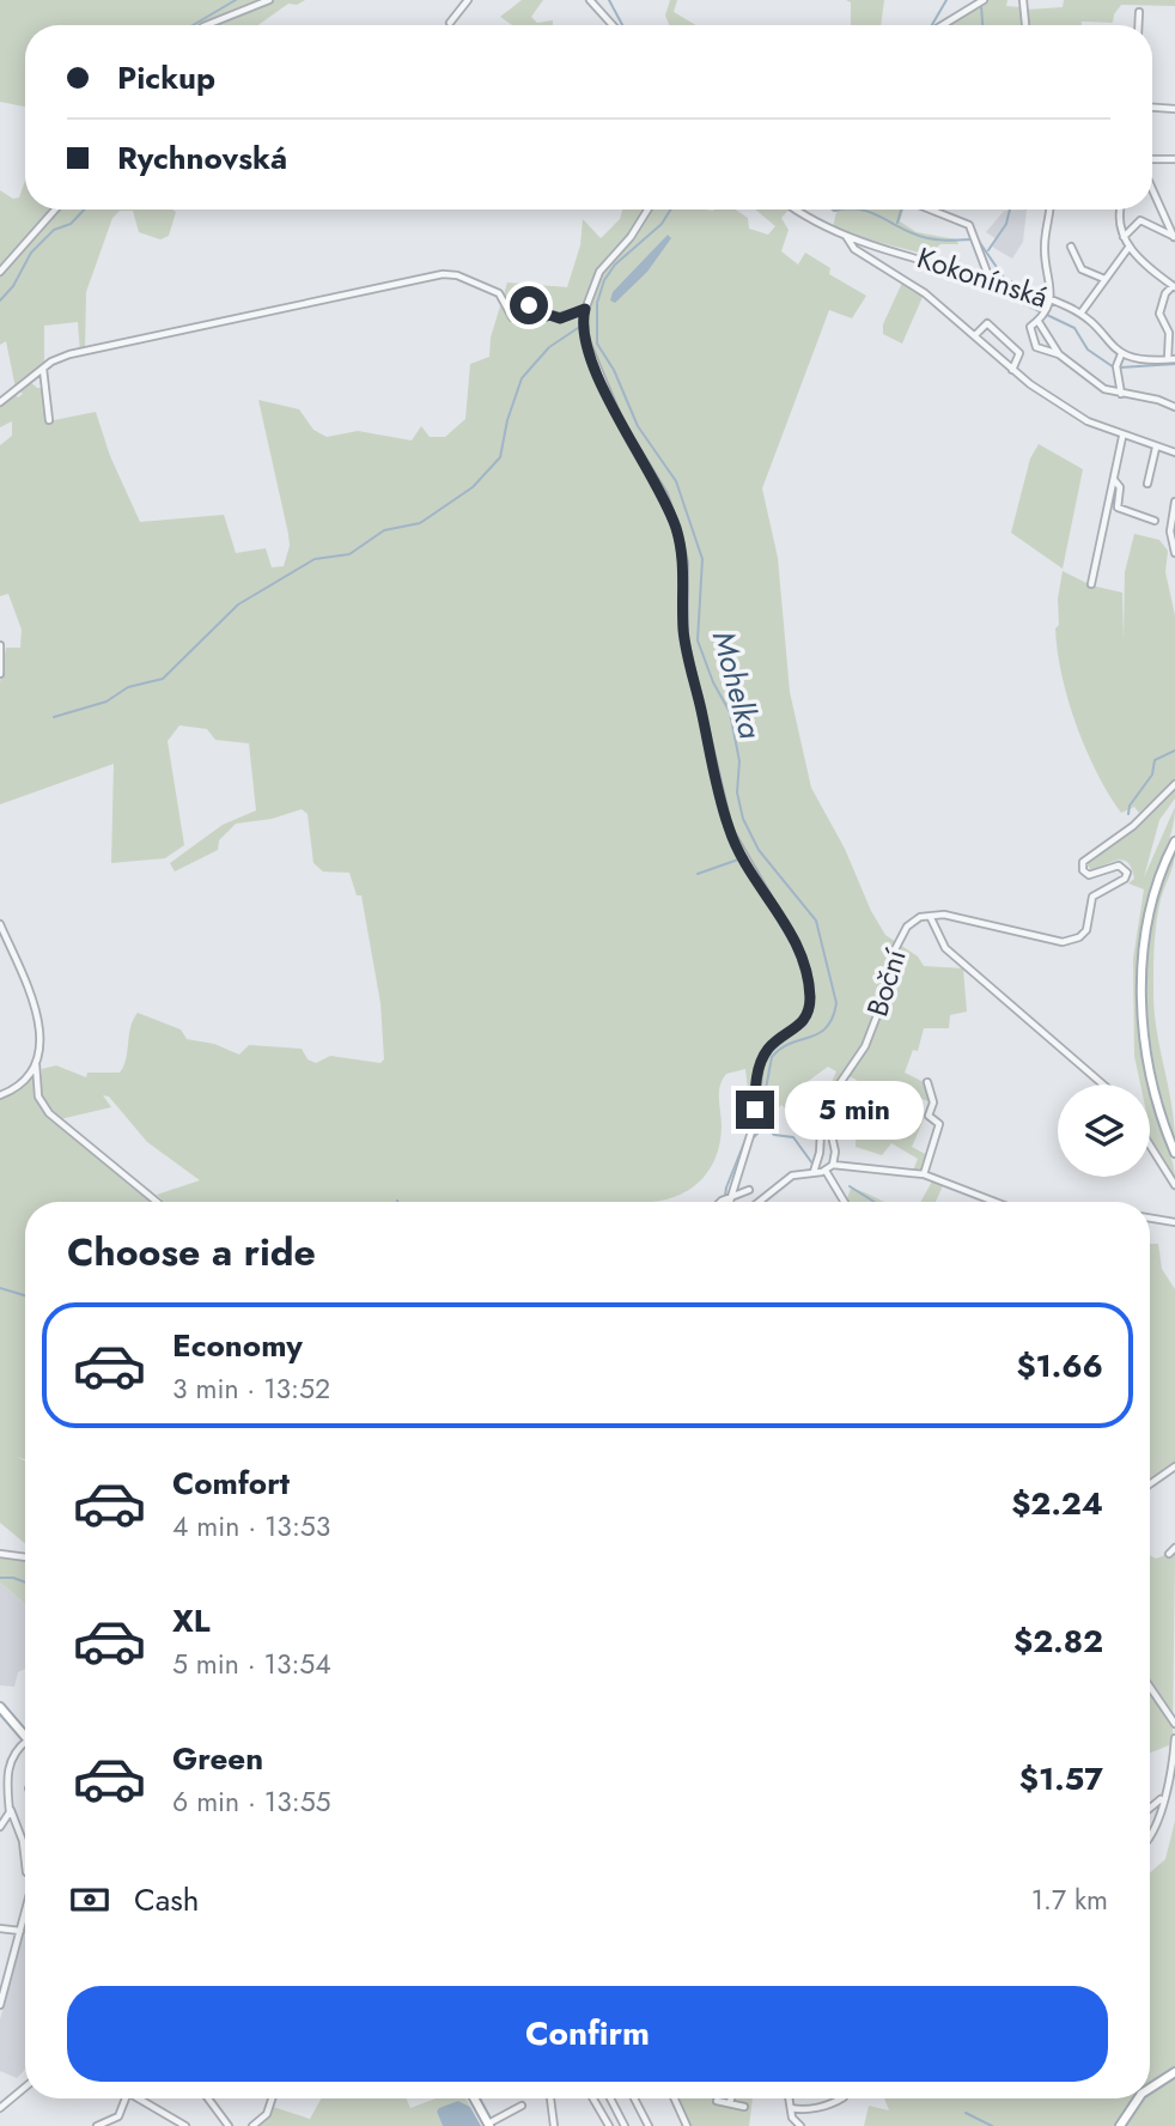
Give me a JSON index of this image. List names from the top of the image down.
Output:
{
  "streets": {
    "street": ["Kokonínská", "Boční"]
  },
  "water": ["Mohelka"],
  "page": {
    "banner": ["Pickup", "Rychnovská"],
    "bubble": "5 min",
    "heading": "Choose a ride",
    "list": [
      {
        "name": "Economy",
        "note": "3 min · 13:52",
        "value": "$1.66"
      },
      {
        "name": "Comfort",
        "note": "4 min · 13:53",
        "value": "$2.24"
      },
      {
        "name": "XL",
        "note": "5 min · 13:54",
        "value": "$2.82"
      },
      {
        "name": "Green",
        "note": "6 min · 13:55",
        "value": "$1.57"
      }
    ],
    "pay": ["Cash", "1.7 km"],
    "buttons": "Confirm"
  }
}
